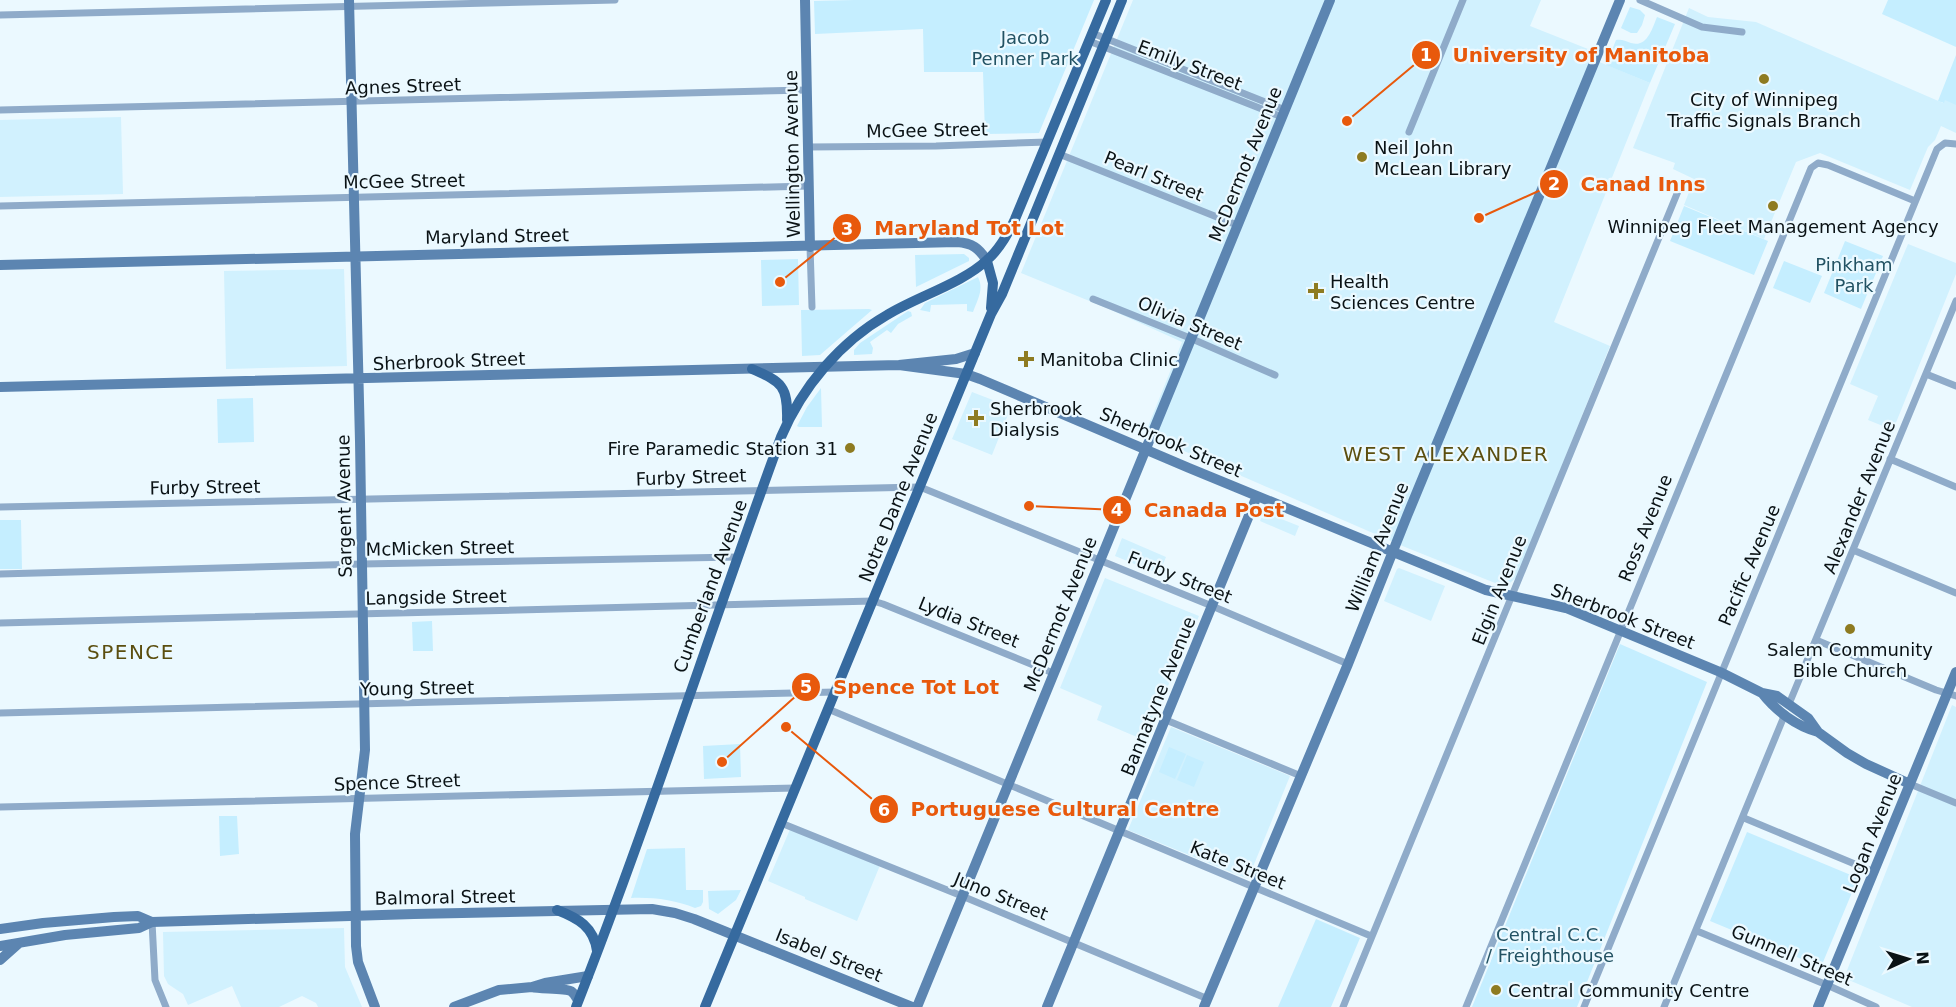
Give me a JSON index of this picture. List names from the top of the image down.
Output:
{
  "streets": {
    "main road": [
      "Wellington Avenue",
      "McDermot Avenue",
      "Maryland Street",
      "Sherbrook Street",
      "Notre Dame Avenue",
      "Sargent Avenue",
      "William Avenue",
      "Cumberland Avenue",
      "Bannatyne Avenue",
      "Logan Avenue",
      "Balmoral Street",
      "Isabel Street"
    ],
    "street": [
      "Emily Street",
      "Agnes Street",
      "McGee Street",
      "Pearl Street",
      "Olivia Street",
      "Furby Street",
      "Alexander Avenue",
      "Ross Avenue",
      "McMicken Street",
      "Pacific Avenue",
      "Elgin Avenue",
      "Langside Street",
      "Lydia Street",
      "Young Street",
      "Spence Street",
      "Kate Street",
      "Juno Street",
      "Gunnell Street"
    ]
  },
  "crossings": [
    ["Emily Street", "McDermot Avenue"],
    ["Emily Street", "Notre Dame Avenue"],
    ["Agnes Street", "Wellington Avenue"],
    ["Agnes Street", "Sargent Avenue"],
    ["McGee Street", "Wellington Avenue"],
    ["McGee Street", "Sargent Avenue"],
    ["Wellington Avenue", "Maryland Street"],
    ["McDermot Avenue", "Pearl Street"],
    ["McDermot Avenue", "Olivia Street"],
    ["McDermot Avenue", "Sherbrook Street"],
    ["McDermot Avenue", "Furby Street"],
    ["McDermot Avenue", "Lydia Street"],
    ["McDermot Avenue", "Kate Street"],
    ["McDermot Avenue", "Juno Street"],
    ["Pearl Street", "Notre Dame Avenue"],
    ["Maryland Street", "Sargent Avenue"],
    ["Maryland Street", "Cumberland Avenue"],
    ["Sherbrook Street", "Notre Dame Avenue"],
    ["Sherbrook Street", "Alexander Avenue"],
    ["Sherbrook Street", "Sargent Avenue"],
    ["Sherbrook Street", "Ross Avenue"],
    ["Sherbrook Street", "William Avenue"],
    ["Sherbrook Street", "Pacific Avenue"],
    ["Sherbrook Street", "Cumberland Avenue"],
    ["Sherbrook Street", "Elgin Avenue"],
    ["Sherbrook Street", "Bannatyne Avenue"],
    ["Sherbrook Street", "Logan Avenue"],
    ["Furby Street", "Notre Dame Avenue"],
    ["Furby Street", "Sargent Avenue"],
    ["Furby Street", "William Avenue"],
    ["Furby Street", "Cumberland Avenue"],
    ["Furby Street", "Bannatyne Avenue"],
    ["Notre Dame Avenue", "Langside Street"],
    ["Notre Dame Avenue", "Lydia Street"],
    ["Notre Dame Avenue", "Young Street"],
    ["Notre Dame Avenue", "Spence Street"],
    ["Notre Dame Avenue", "Kate Street"],
    ["Notre Dame Avenue", "Juno Street"],
    ["Notre Dame Avenue", "Balmoral Street"],
    ["Notre Dame Avenue", "Isabel Street"],
    ["Alexander Avenue", "Gunnell Street"],
    ["Sargent Avenue", "McMicken Street"],
    ["Sargent Avenue", "Langside Street"],
    ["Sargent Avenue", "Young Street"],
    ["Sargent Avenue", "Spence Street"],
    ["Sargent Avenue", "Balmoral Street"],
    ["Ross Avenue", "Pacific Avenue"],
    ["William Avenue", "Kate Street"],
    ["William Avenue", "Juno Street"],
    ["McMicken Street", "Cumberland Avenue"],
    ["Cumberland Avenue", "Langside Street"],
    ["Cumberland Avenue", "Young Street"],
    ["Cumberland Avenue", "Spence Street"],
    ["Cumberland Avenue", "Balmoral Street"],
    ["Elgin Avenue", "Kate Street"],
    ["Langside Street", "Lydia Street"],
    ["Bannatyne Avenue", "Kate Street"],
    ["Bannatyne Avenue", "Juno Street"],
    ["Logan Avenue", "Gunnell Street"],
    ["Balmoral Street", "Isabel Street"]
  ],
  "districts": ["WEST ALEXANDER", "SPENCE"],
  "parks": ["Jacob Penner Park", "Pinkham Park", "Central C.C. / Freighthouse"],
  "places": {
    "other": [
      "City of Winnipeg Traffic Signals Branch",
      "University of Manitoba",
      "Neil John McLean Library",
      "Winnipeg Fleet Management Agency",
      "Canad Inns",
      "Maryland Tot Lot",
      "Fire Paramedic Station 31",
      "Canada Post",
      "Salem Community Bible Church",
      "Portuguese Cultural Centre",
      "Spence Tot Lot",
      "Central Community Centre"
    ],
    "health": ["Health Sciences Centre", "Manitoba Clinic", "Sherbrook Dialysis"]
  },
  "north": "right"
}
